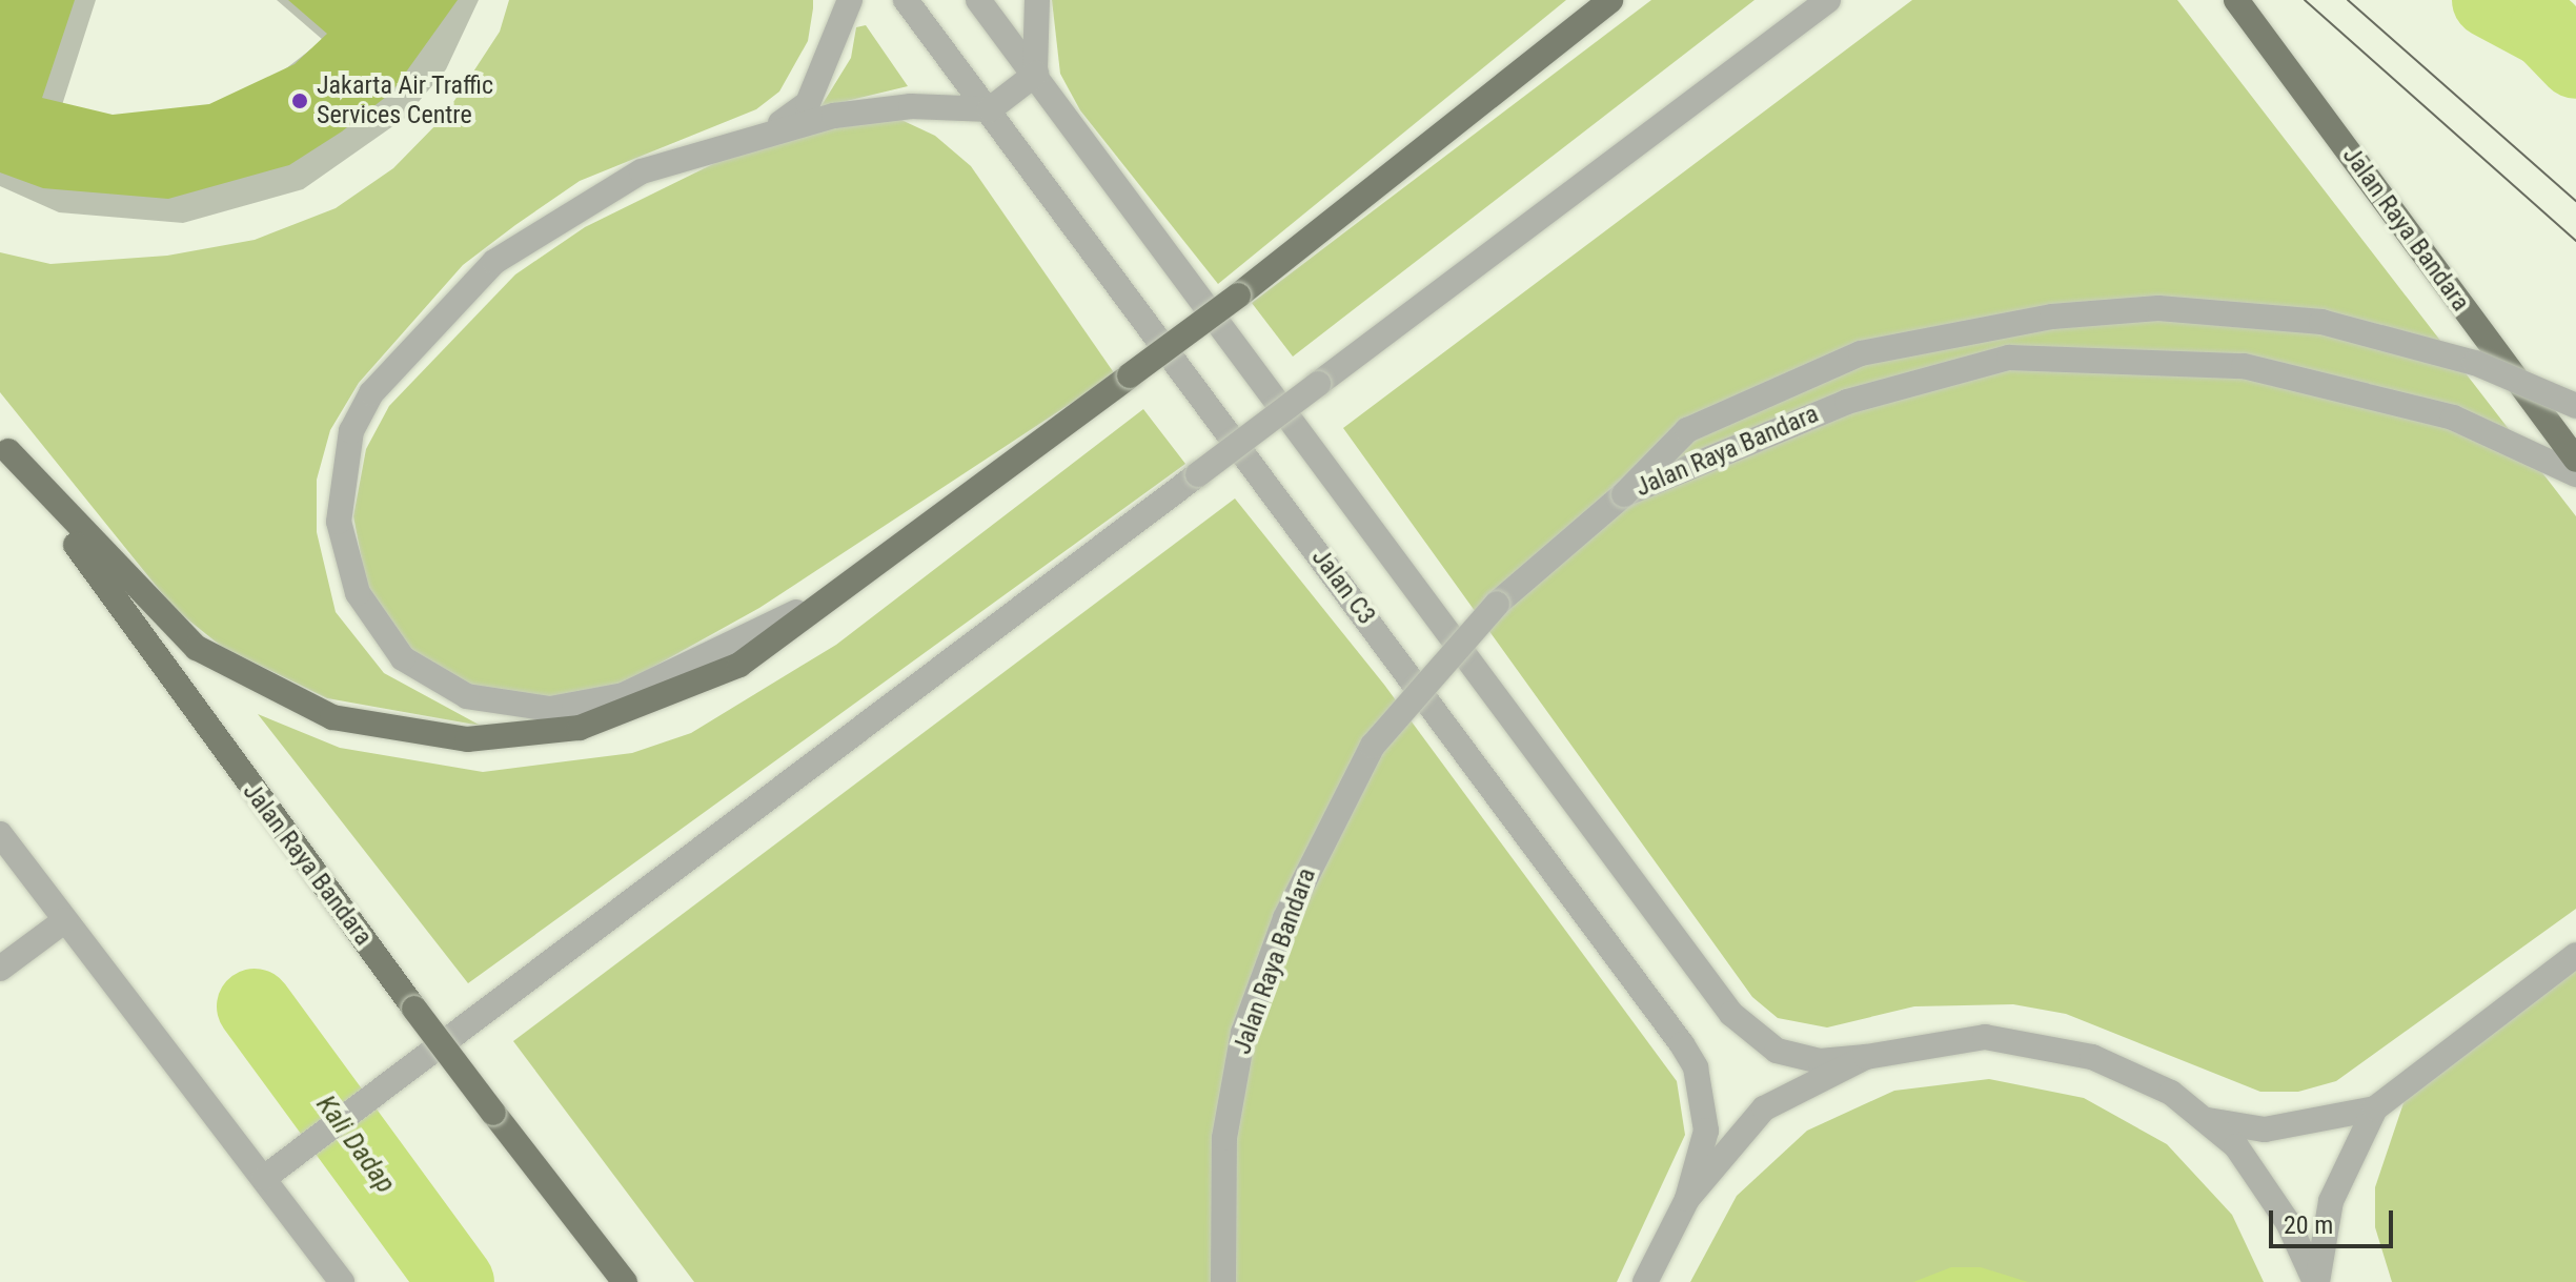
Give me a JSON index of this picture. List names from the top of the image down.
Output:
{
  "streets": {
    "main road": ["Jalan Raya Bandara"],
    "street": ["Jalan C3"]
  },
  "water": ["Kali Dadap"],
  "places": ["Jakarta Air Traffic Services Centre"],
  "scale_bar": "20 m"
}
